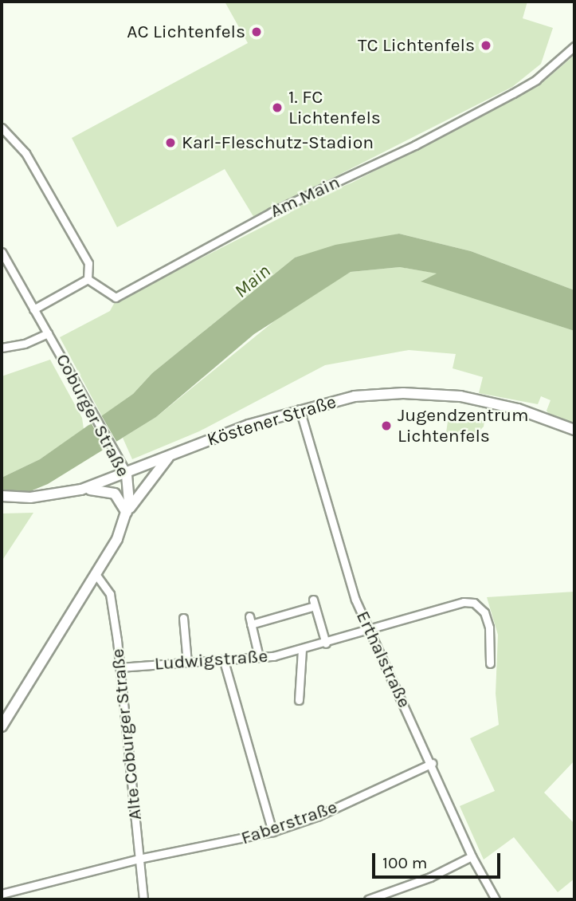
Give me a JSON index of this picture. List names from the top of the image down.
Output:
{
  "streets": {
    "street": [
      "Am Main",
      "Coburger Straße",
      "Köstener Straße",
      "Erthalstraße",
      "Ludwigstraße",
      "Alte Coburger Straße",
      "Faberstraße"
    ]
  },
  "crossings": [
    ["Coburger Straße", "Köstener Straße"],
    ["Coburger Straße", "Alte Coburger Straße"],
    ["Köstener Straße", "Erthalstraße"],
    ["Erthalstraße", "Ludwigstraße"],
    ["Erthalstraße", "Faberstraße"],
    ["Ludwigstraße", "Alte Coburger Straße"],
    ["Alte Coburger Straße", "Faberstraße"]
  ],
  "water": ["Main"],
  "places": [
    "AC Lichtenfels",
    "TC Lichtenfels",
    "1. FC Lichtenfels",
    "Karl-Fleschutz-Stadion",
    "Jugendzentrum Lichtenfels"
  ],
  "scale_bar": "100 m"
}
